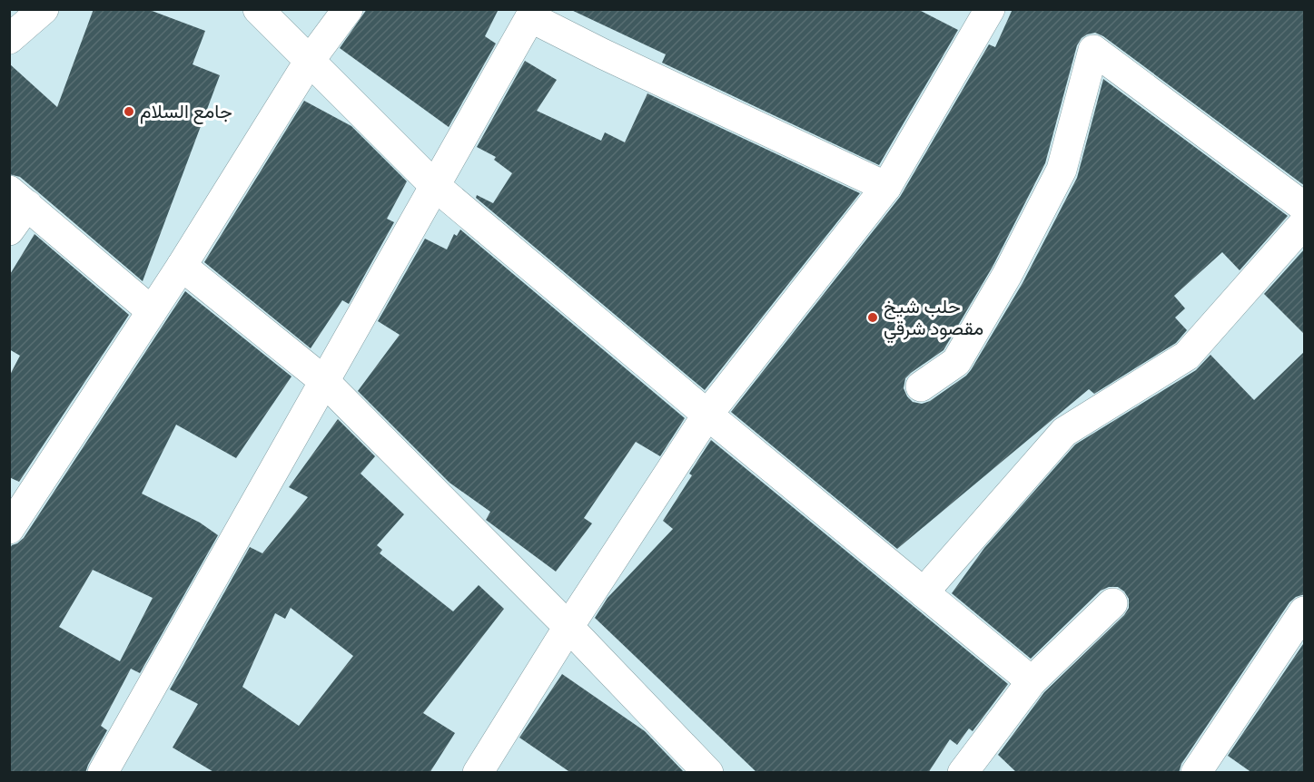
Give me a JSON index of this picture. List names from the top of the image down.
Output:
{
  "places": ["جامع السلام", "حلب شيخ مقصود شرقي"]
}
